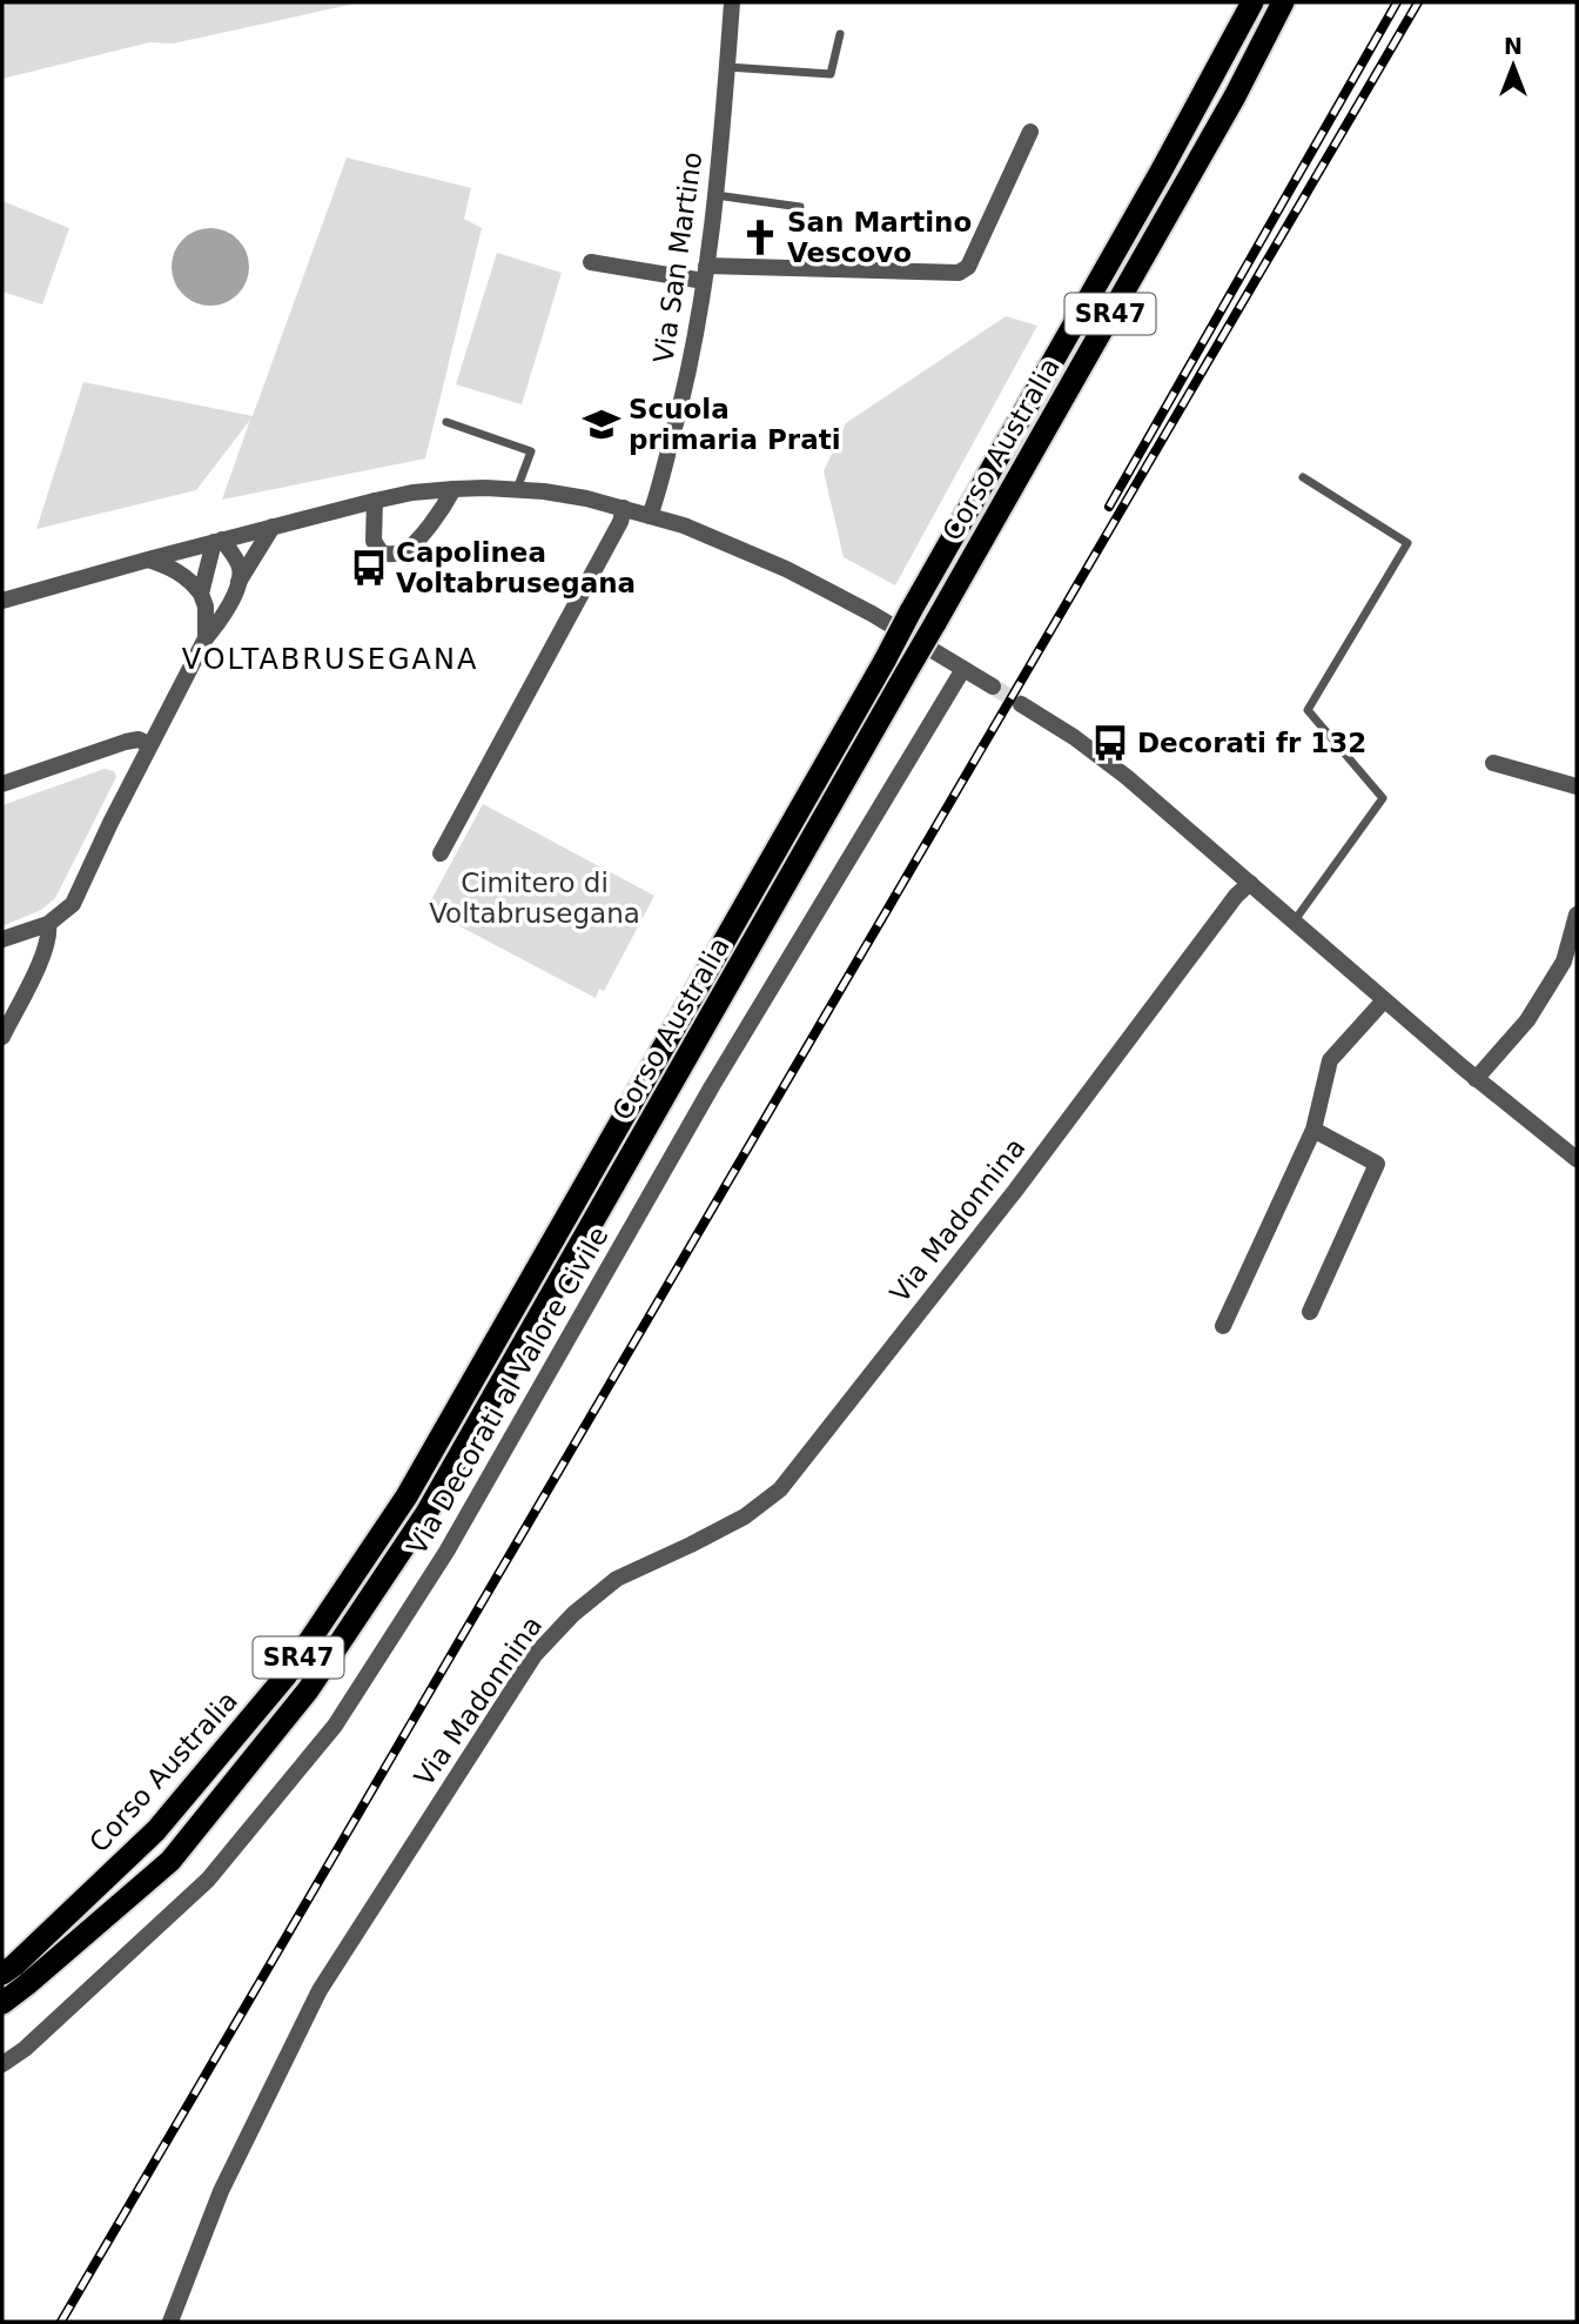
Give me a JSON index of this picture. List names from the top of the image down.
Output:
{
  "streets": {
    "highway": ["SR47", "Corso Australia"],
    "street": ["Via San Martino", "Via Madonnina", "Via Decorati al Valore Civile"]
  },
  "districts": ["VOLTABRUSEGANA"],
  "parks": ["Cimitero di Voltabrusegana"],
  "places": {
    "church": ["San Martino Vescovo"],
    "school or university": ["Scuola primaria Prati"],
    "bus stop": ["Capolinea Voltabrusegana", "Decorati fr 132"]
  },
  "north": "top"
}
